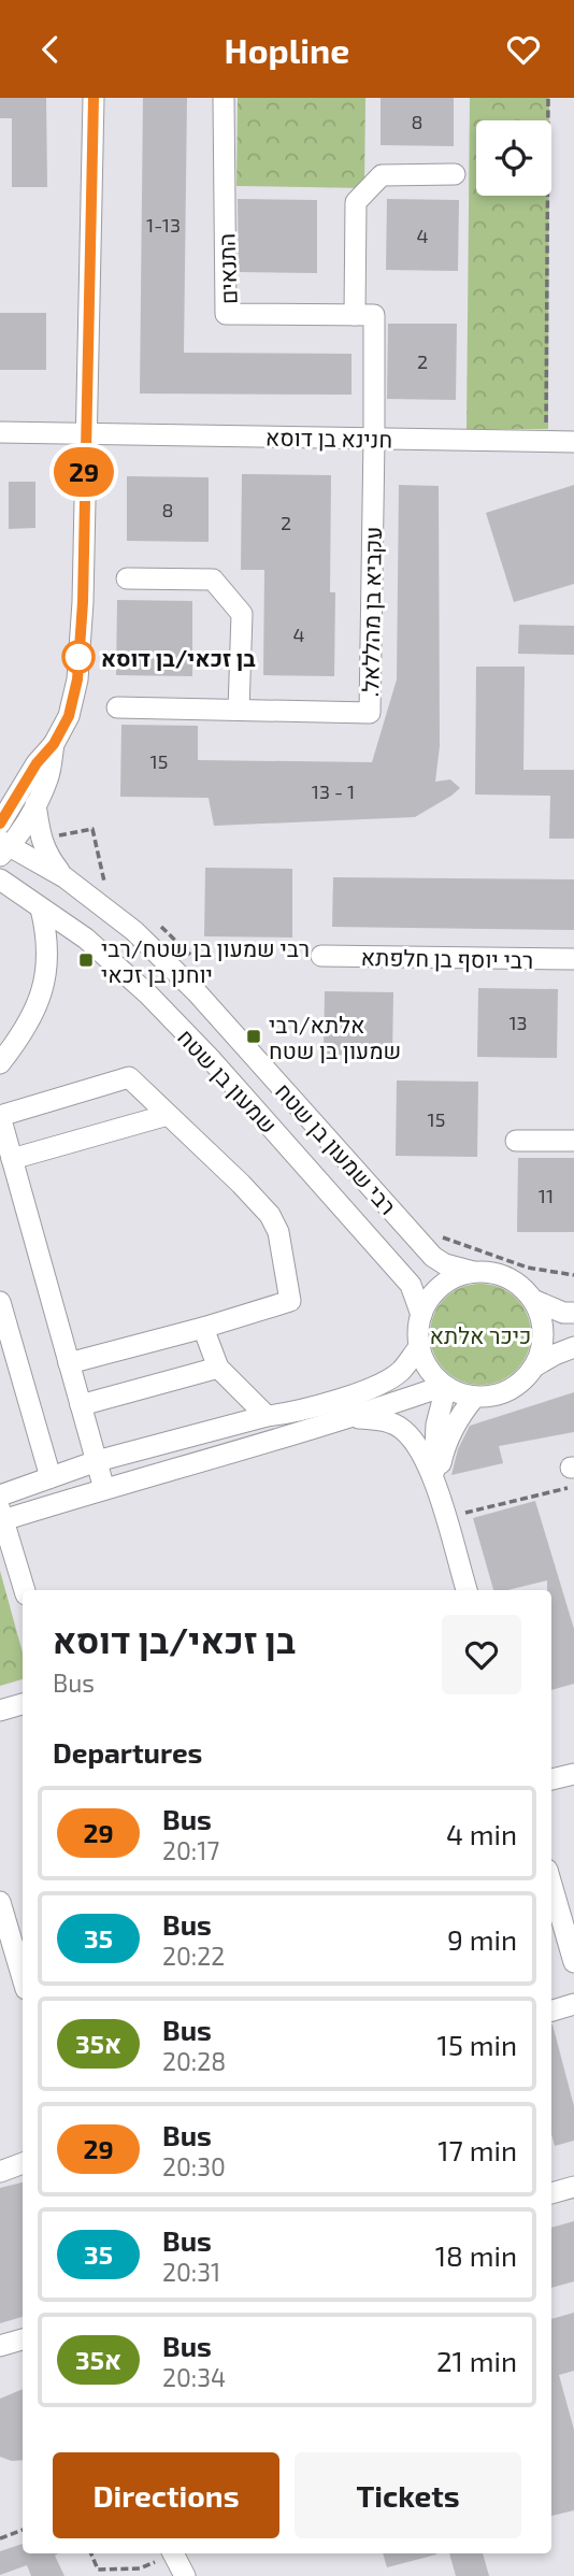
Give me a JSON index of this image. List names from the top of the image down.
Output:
{
  "streets": {
    "street": [
      "התנאים",
      "חנינא בן דוסא",
      ".עקביא בן מהללאל",
      "רבי יוסף בן חלפתא",
      "שמעון בן שטח",
      "רבי שמעון בן שטח"
    ]
  },
  "crossings": [
    ["חנינא בן דוסא", ".עקביא בן מהללאל"],
    ["שמעון בן שטח", "רבי שמעון בן שטח"]
  ],
  "parks": ["כיכר אלתא"],
  "places": {
    "other": ["בן זכאי/בן דוסא"],
    "transit": ["רבי שמעון בן שטח/רבי יוחנן בן זכאי", "אלתא/רבי שמעון בן שטח"]
  },
  "lines": ["bus line 29"],
  "house_numbers": [
    "8",
    "1-13",
    "4",
    "2",
    "8",
    "2",
    "4",
    "15",
    "13 - 1",
    "13",
    "15",
    "11"
  ],
  "page": {
    "header": "Hopline",
    "on_map": "29",
    "heading": [
      ["בן זכאי/בן דוסא", "Bus"],
      "Departures"
    ],
    "list": [
      {
        "mark": "29",
        "name": "Bus",
        "note": "20:17",
        "value": "4 min"
      },
      {
        "mark": "35",
        "name": "Bus",
        "note": "20:22",
        "value": "9 min"
      },
      {
        "mark": "35א",
        "name": "Bus",
        "note": "20:28",
        "value": "15 min"
      },
      {
        "mark": "29",
        "name": "Bus",
        "note": "20:30",
        "value": "17 min"
      },
      {
        "mark": "35",
        "name": "Bus",
        "note": "20:31",
        "value": "18 min"
      },
      {
        "mark": "35א",
        "name": "Bus",
        "note": "20:34",
        "value": "21 min"
      }
    ],
    "buttons": ["Directions", "Tickets"]
  }
}
